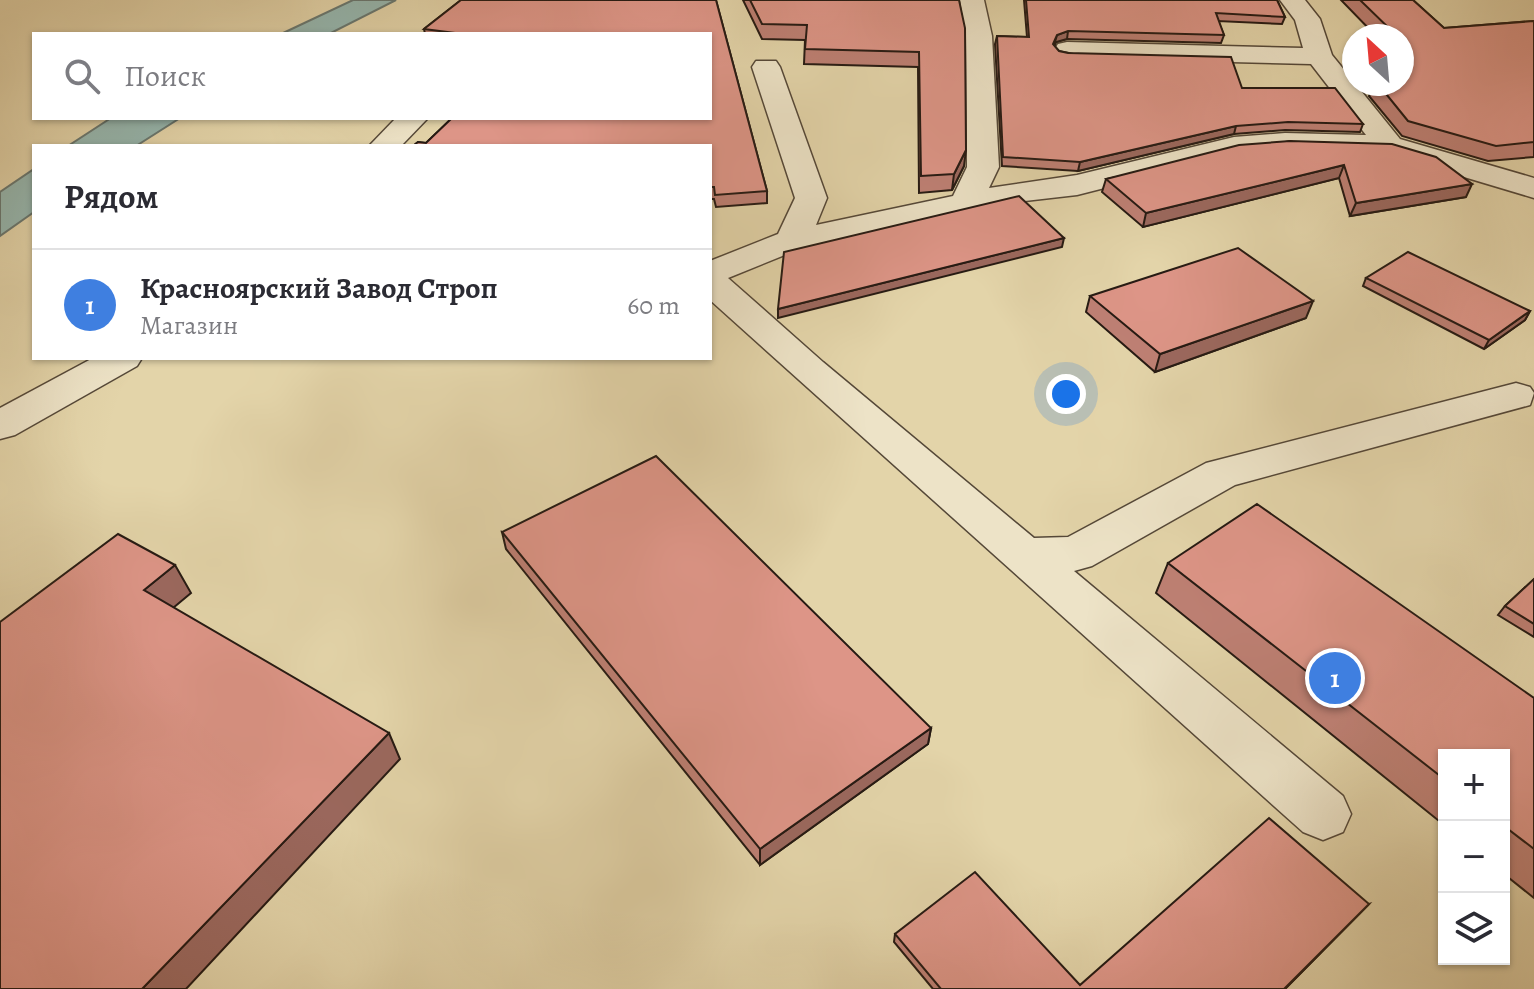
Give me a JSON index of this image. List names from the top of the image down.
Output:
{
  "north": "top left",
  "page": {
    "search": "Поиск",
    "heading": "Рядом",
    "list": [
      {
        "mark": "1",
        "name": "Красноярский Завод Строп",
        "note": "Магазин",
        "value": "60 m"
      }
    ],
    "pins": "1",
    "map_buttons": ["+", "−"]
  }
}
